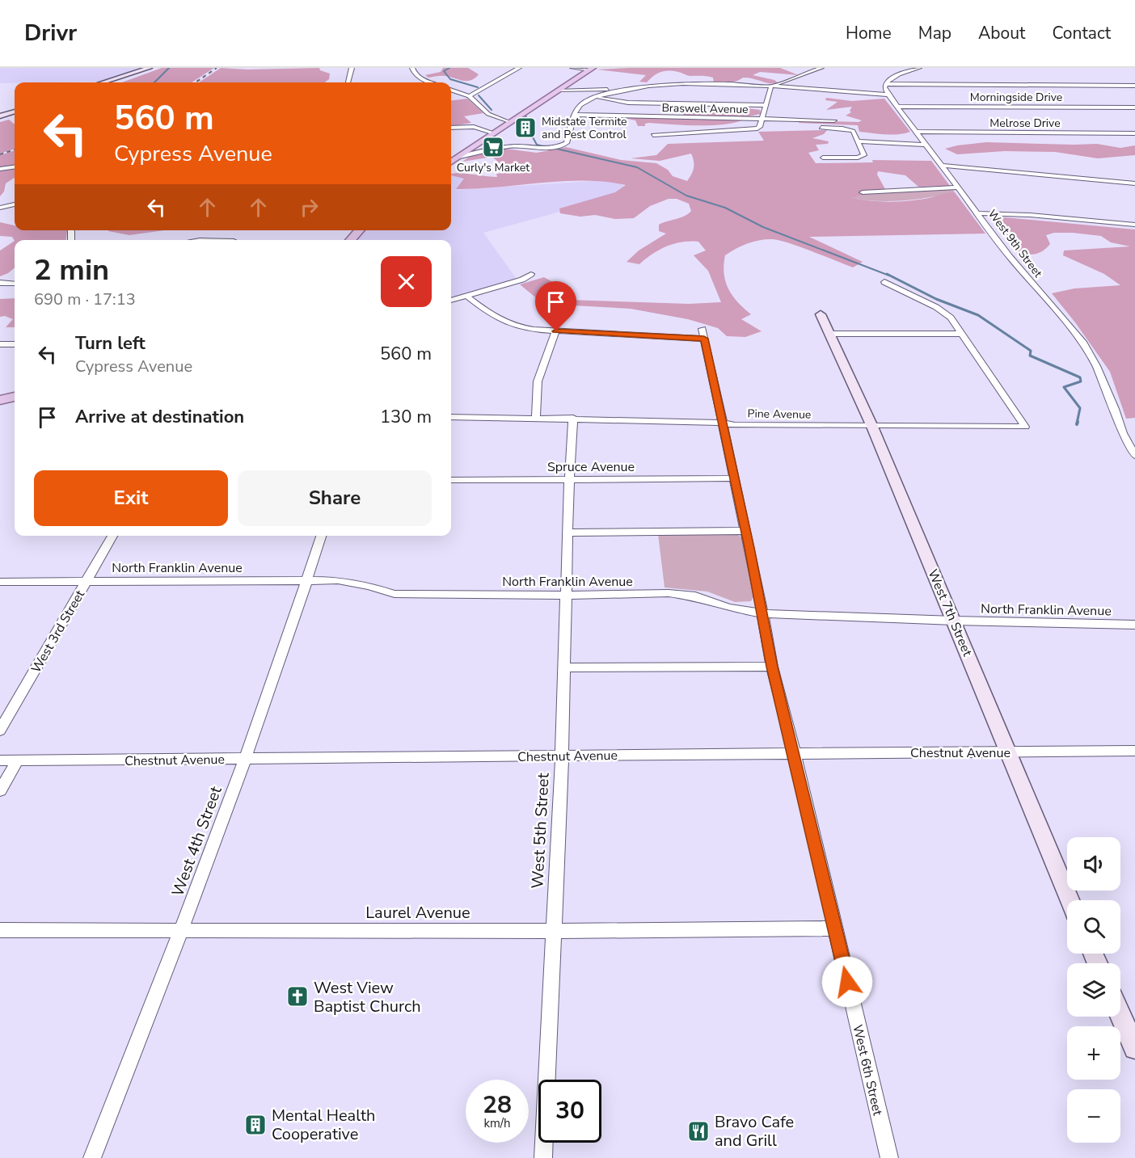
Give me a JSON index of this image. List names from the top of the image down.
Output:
{
  "streets": {
    "street": [
      "Morningside Drive",
      "Braswell Avenue",
      "Melrose Drive",
      "West 9th Street",
      "Pine Avenue",
      "Spruce Avenue",
      "North Franklin Avenue",
      "West 7th Street",
      "West 3rd Street",
      "Chestnut Avenue",
      "West 5th Street",
      "West 4th Street",
      "Laurel Avenue",
      "West 6th Street"
    ]
  },
  "crossings": [
    ["Morningside Drive", "West 9th Street"],
    ["Melrose Drive", "West 9th Street"],
    ["Pine Avenue", "West 7th Street"],
    ["Pine Avenue", "West 5th Street"],
    ["Pine Avenue", "West 6th Street"],
    ["Spruce Avenue", "West 5th Street"],
    ["Spruce Avenue", "West 6th Street"],
    ["North Franklin Avenue", "West 7th Street"],
    ["North Franklin Avenue", "West 3rd Street"],
    ["North Franklin Avenue", "West 5th Street"],
    ["North Franklin Avenue", "West 4th Street"],
    ["North Franklin Avenue", "West 6th Street"],
    ["West 7th Street", "Chestnut Avenue"],
    ["Chestnut Avenue", "West 5th Street"],
    ["Chestnut Avenue", "West 4th Street"],
    ["Chestnut Avenue", "West 6th Street"],
    ["West 5th Street", "Laurel Avenue"],
    ["West 4th Street", "Laurel Avenue"],
    ["Laurel Avenue", "West 6th Street"]
  ],
  "places": {
    "building": ["Midstate Termite and Pest Control", "Mental Health Cooperative"],
    "supermarket": ["Curly's Market"],
    "church": ["West View Baptist Church"],
    "restaurant": ["Bravo Cafe and Grill"]
  },
  "page": {
    "header": "Drivr",
    "nav": [
      "Home",
      "Map",
      "About",
      "Contact"
    ],
    "turn": ["560 m", "Cypress Avenue"],
    "heading": ["2 min", "690 m · 17:13"],
    "list": [
      {
        "name": "Turn left",
        "note": "Cypress Avenue",
        "value": "560 m"
      },
      {
        "name": "Arrive at destination",
        "value": "130 m"
      }
    ],
    "buttons": ["Exit", "Share"],
    "map_buttons": ["+", "−"],
    "speed": "28 km/h",
    "limit": "30"
  }
}
